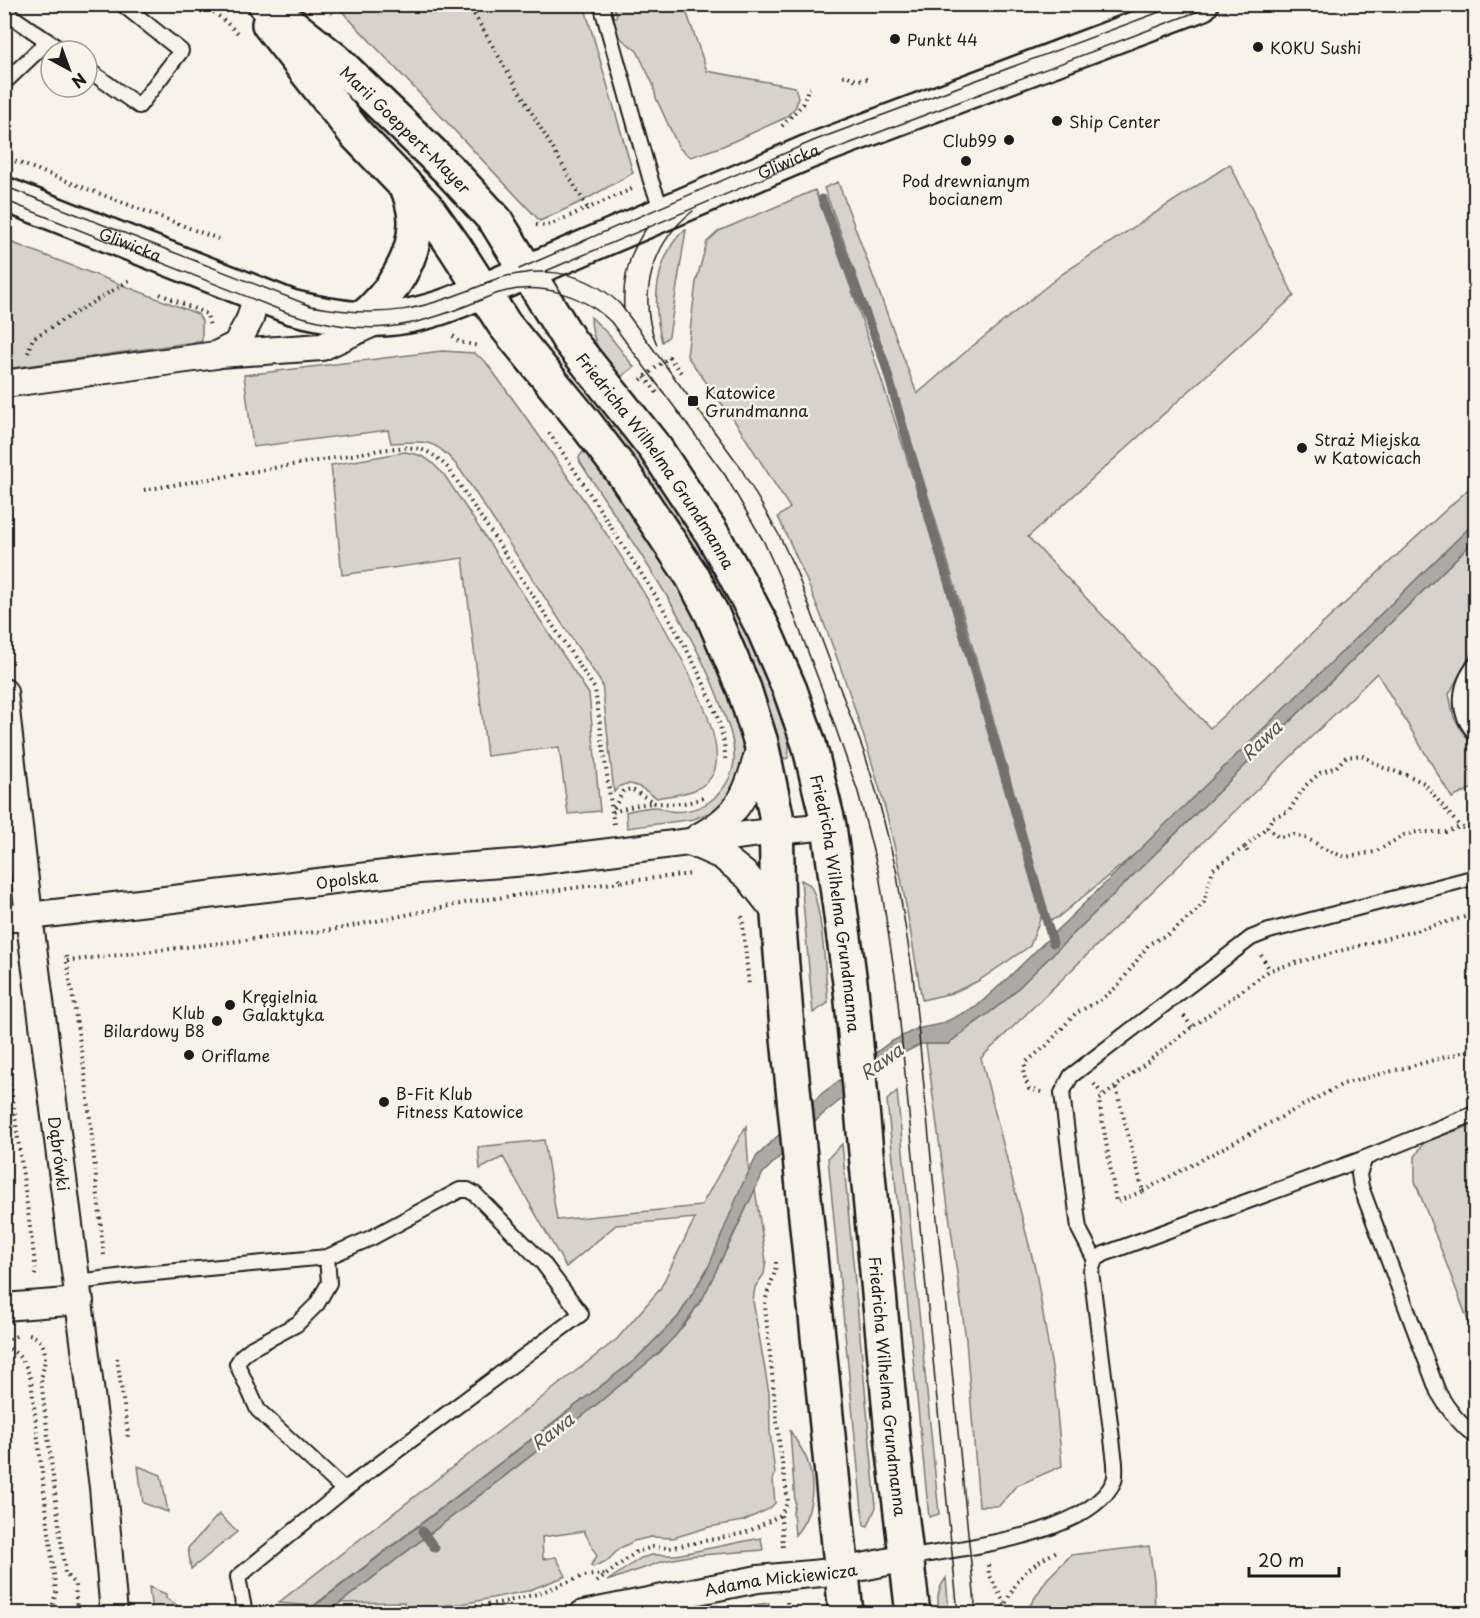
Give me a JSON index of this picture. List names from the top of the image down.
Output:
{
  "streets": {
    "main road": ["Marii Goeppert-Mayer", "Gliwicka", "Friedricha Wilhelma Grundmanna"],
    "street": ["Opolska", "Dąbrówki", "Adama Mickiewicza"]
  },
  "crossings": [
    ["Marii Goeppert-Mayer", "Gliwicka"],
    ["Marii Goeppert-Mayer", "Friedricha Wilhelma Grundmanna"],
    ["Gliwicka", "Friedricha Wilhelma Grundmanna"],
    ["Friedricha Wilhelma Grundmanna", "Opolska"],
    ["Friedricha Wilhelma Grundmanna", "Adama Mickiewicza"],
    ["Opolska", "Dąbrówki"]
  ],
  "water": ["Rawa"],
  "places": {
    "other": [
      "Punkt 44",
      "KOKU Sushi",
      "Ship Center",
      "Club99",
      "Pod drewnianym bocianem",
      "Straż Miejska w Katowicach",
      "Kręgielnia Galaktyka",
      "Klub Bilardowy B8",
      "Oriflame",
      "B-Fit Klub Fitness Katowice"
    ],
    "transit": ["Katowice Grundmanna"]
  },
  "scale_bar": "20 m",
  "north": "bottom right"
}
